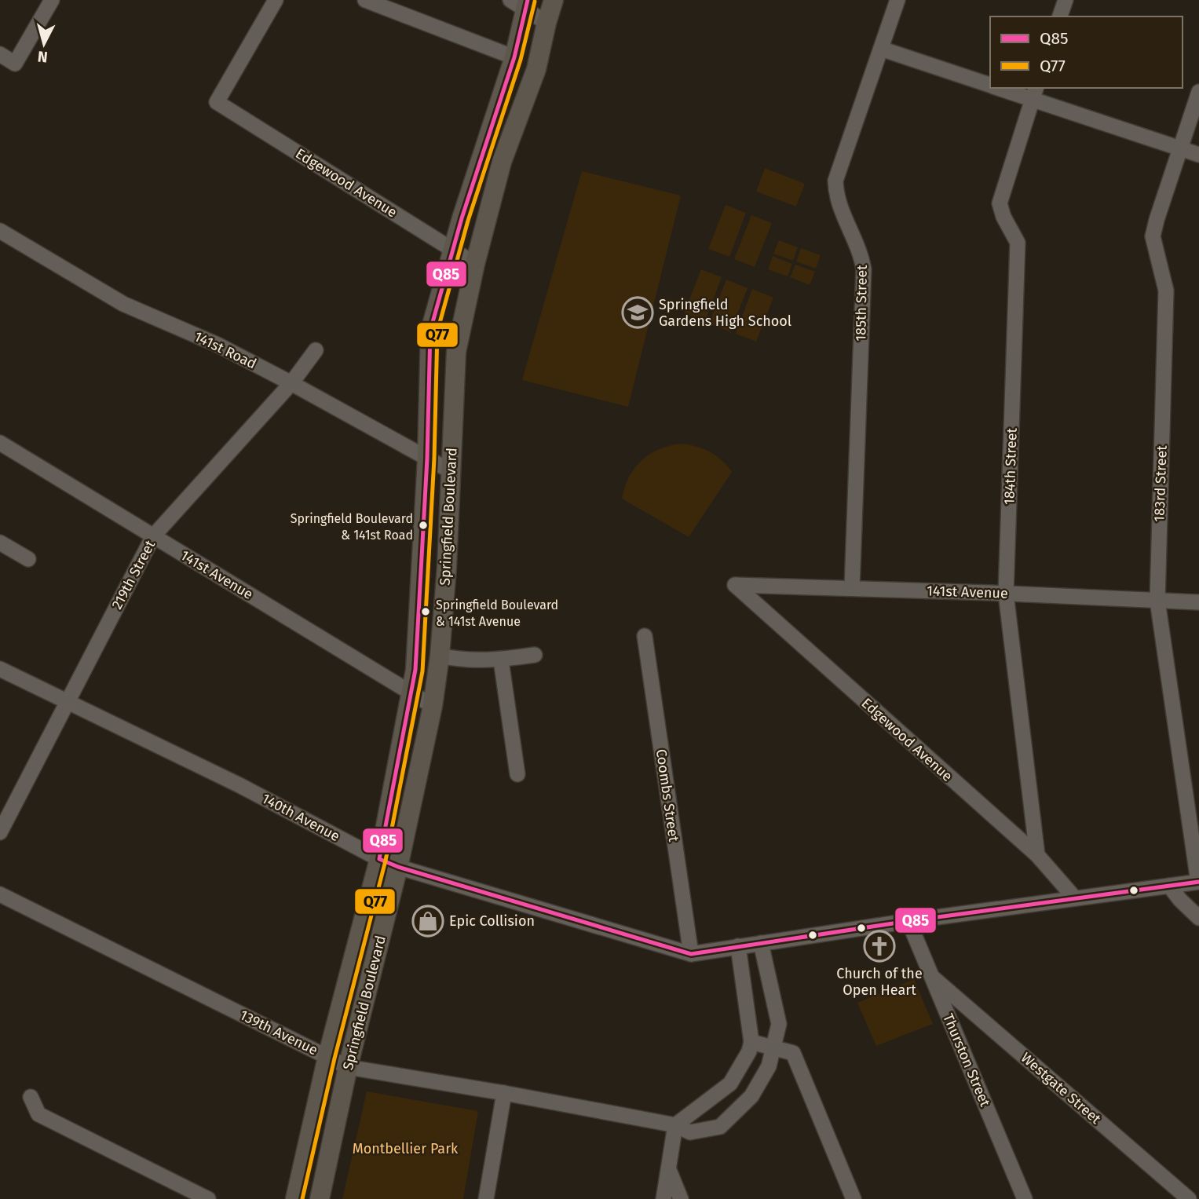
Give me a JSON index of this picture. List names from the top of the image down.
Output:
{
  "streets": {
    "main road": ["Springfield Boulevard"],
    "street": [
      "Edgewood Avenue",
      "185th Street",
      "141st Road",
      "184th Street",
      "183rd Street",
      "219th Street",
      "141st Avenue",
      "Coombs Street",
      "140th Avenue",
      "139th Avenue",
      "Thurston Street",
      "Westgate Street"
    ]
  },
  "crossings": [
    ["Edgewood Avenue", "184th Street"],
    ["Edgewood Avenue", "Springfield Boulevard"],
    ["Edgewood Avenue", "141st Avenue"],
    ["Edgewood Avenue", "140th Avenue"],
    ["185th Street", "141st Avenue"],
    ["141st Road", "Springfield Boulevard"],
    ["141st Road", "219th Street"],
    ["184th Street", "141st Avenue"],
    ["183rd Street", "141st Avenue"],
    ["183rd Street", "140th Avenue"],
    ["Springfield Boulevard", "141st Avenue"],
    ["Springfield Boulevard", "140th Avenue"],
    ["Springfield Boulevard", "139th Avenue"],
    ["219th Street", "141st Avenue"],
    ["219th Street", "140th Avenue"],
    ["Coombs Street", "140th Avenue"],
    ["140th Avenue", "139th Avenue"],
    ["140th Avenue", "Thurston Street"],
    ["Thurston Street", "Westgate Street"]
  ],
  "parks": ["Montbellier Park"],
  "places": {
    "school or university": ["Springfield Gardens High School"],
    "other": ["Springfield Boulevard & 141st Road", "Springfield Boulevard & 141st Avenue"],
    "shop": ["Epic Collision"],
    "church": ["Church of the Open Heart"]
  },
  "lines": ["transit line Q85", "transit line Q77"],
  "legend": ["Q85", "Q77"],
  "north": "bottom"
}
